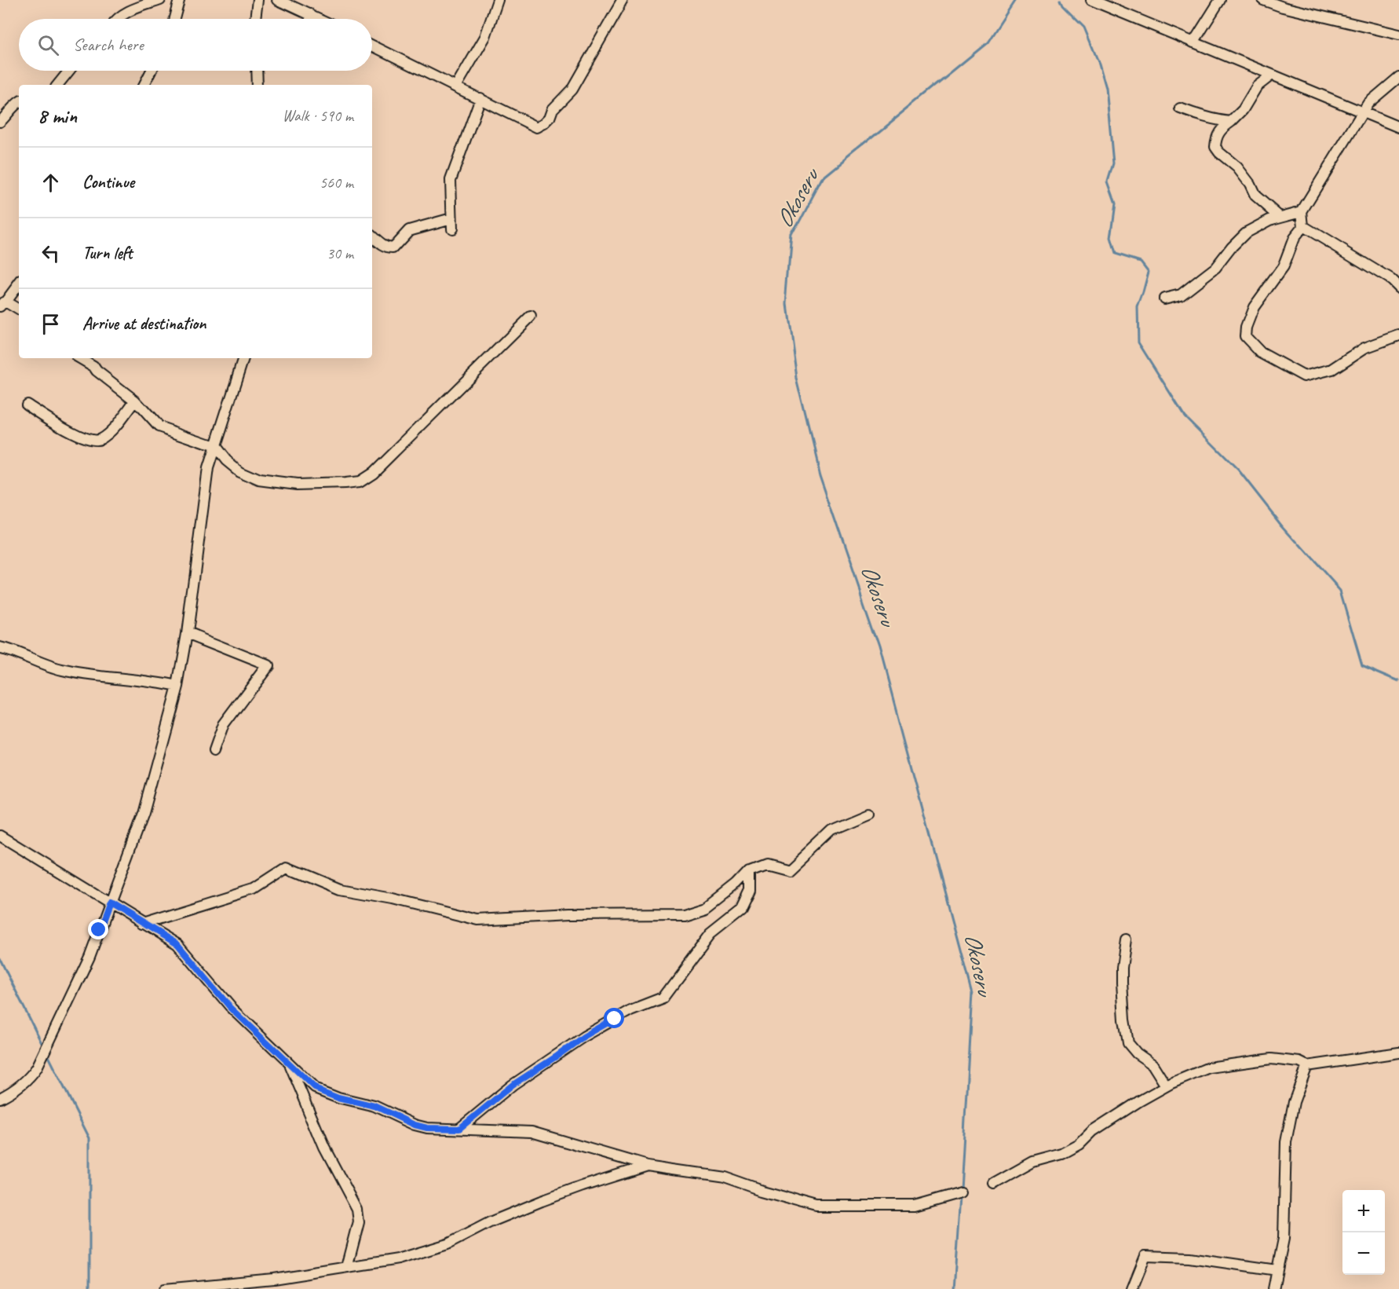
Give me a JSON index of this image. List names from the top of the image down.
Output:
{
  "water": ["Okoseru"],
  "page": {
    "search": "Search here",
    "heading": ["8 min", "Walk · 590 m"],
    "list": [
      ["Continue", "560 m"],
      ["Turn left", "30 m"],
      "Arrive at destination"
    ],
    "map_buttons": ["+", "−"]
  }
}
